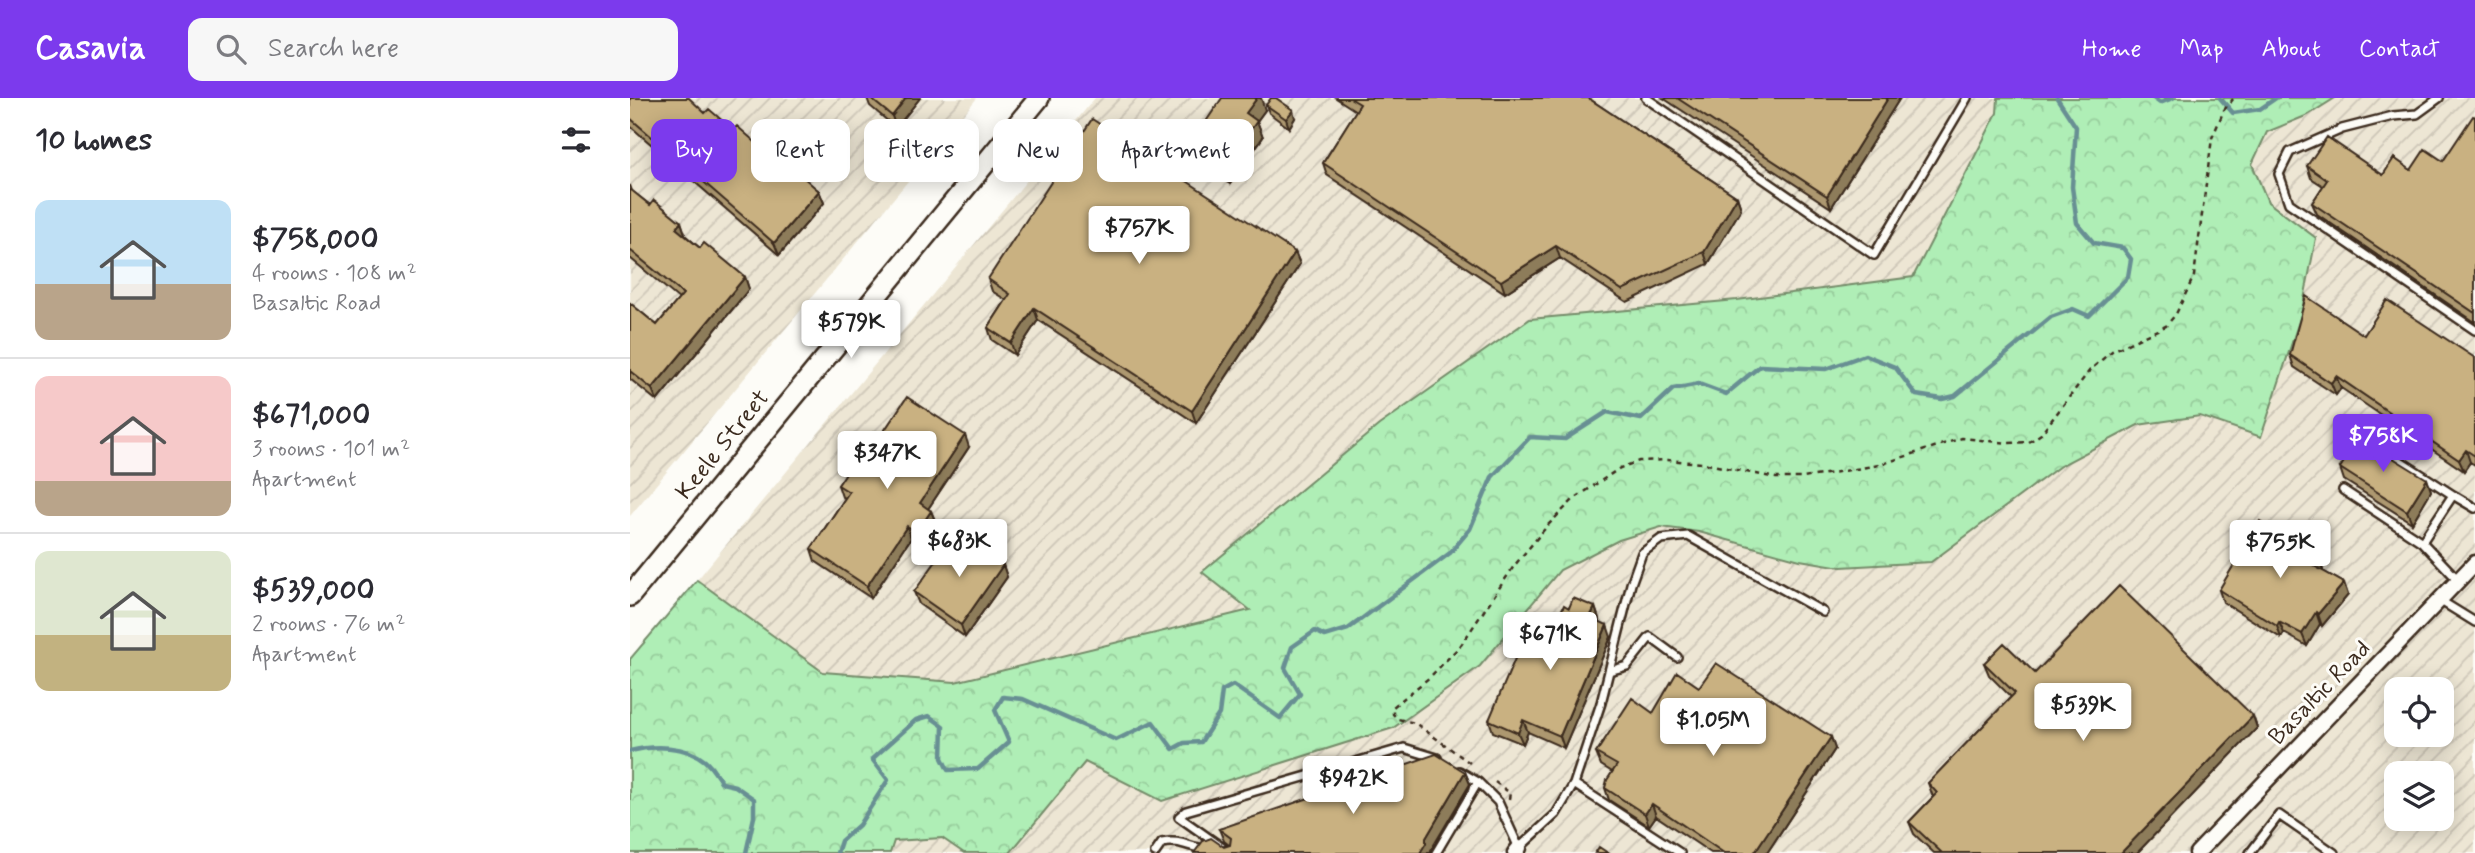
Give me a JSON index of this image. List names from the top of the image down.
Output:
{
  "streets": {
    "main road": ["Keele Street"],
    "street": ["Basaltic Road"]
  },
  "page": {
    "header": "Casavia",
    "search": "Search here",
    "nav": [
      "Home",
      "Map",
      "About",
      "Contact"
    ],
    "heading": "10 homes",
    "chip": [
      "Buy",
      "Rent",
      "Filters",
      "New",
      "Apartment"
    ],
    "list": [
      {
        "name": "$758,000",
        "note": "4 rooms · 108 m² · Basaltic Road"
      },
      {
        "name": "$671,000",
        "note": "3 rooms · 101 m² · Apartment"
      },
      {
        "name": "$539,000",
        "note": "2 rooms · 76 m² · Apartment"
      }
    ],
    "price": [
      "$757K",
      "$579K",
      "$758K",
      "$347K",
      "$683K",
      "$755K",
      "$671K",
      "$539K",
      "$1.05M",
      "$942K"
    ]
  }
}
